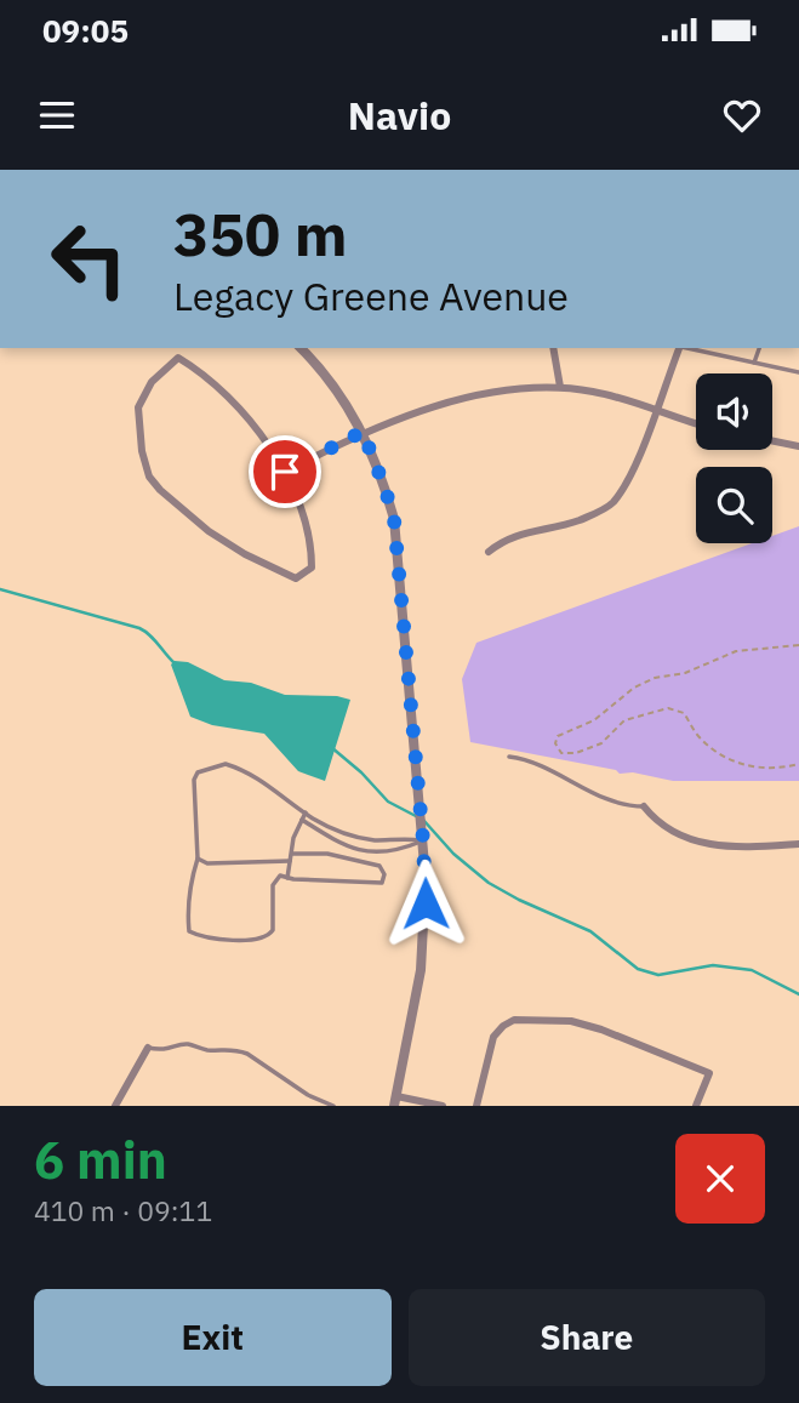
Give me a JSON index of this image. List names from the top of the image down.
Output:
{
  "page": {
    "status": "09:05",
    "header": "Navio",
    "turn": ["350 m", "Legacy Greene Avenue"],
    "heading": ["6 min", "410 m · 09:11"],
    "buttons": ["Exit", "Share"]
  }
}
